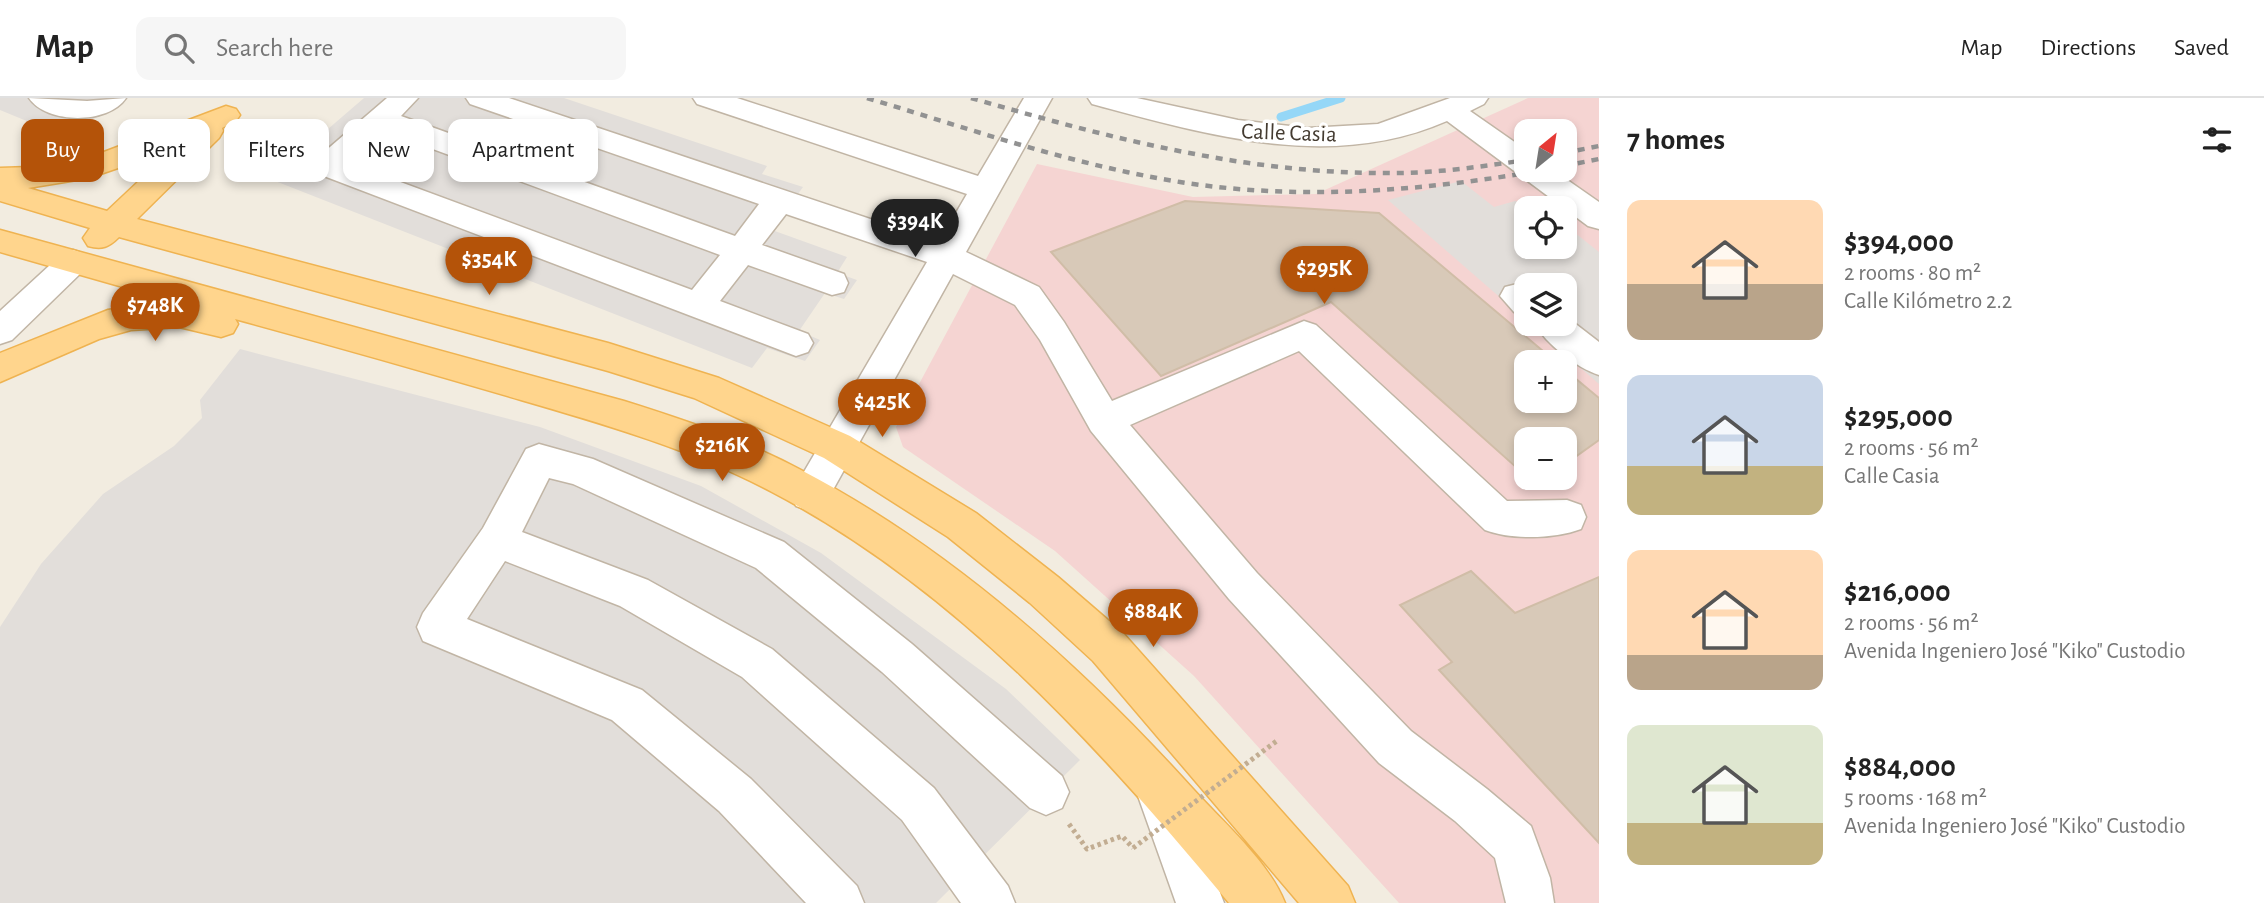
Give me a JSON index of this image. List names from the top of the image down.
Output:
{
  "streets": {
    "street": ["Calle Casia"]
  },
  "north": "top right",
  "page": {
    "header": "Map",
    "search": "Search here",
    "nav": ["Map", "Directions", "Saved"],
    "heading": "7 homes",
    "map_buttons": ["+", "−"],
    "chip": [
      "Buy",
      "Rent",
      "Filters",
      "New",
      "Apartment"
    ],
    "list": [
      {
        "name": "$394,000",
        "note": "2 rooms · 80 m² · Calle Kilómetro 2.2"
      },
      {
        "name": "$295,000",
        "note": "2 rooms · 56 m² · Calle Casia"
      },
      {
        "name": "$216,000",
        "note": "2 rooms · 56 m² · Avenida Ingeniero José \"Kiko\" Custodio"
      },
      {
        "name": "$884,000",
        "note": "5 rooms · 168 m² · Avenida Ingeniero José \"Kiko\" Custodio"
      }
    ],
    "price": [
      "$394K",
      "$354K",
      "$295K",
      "$748K",
      "$425K",
      "$216K",
      "$884K"
    ]
  }
}
